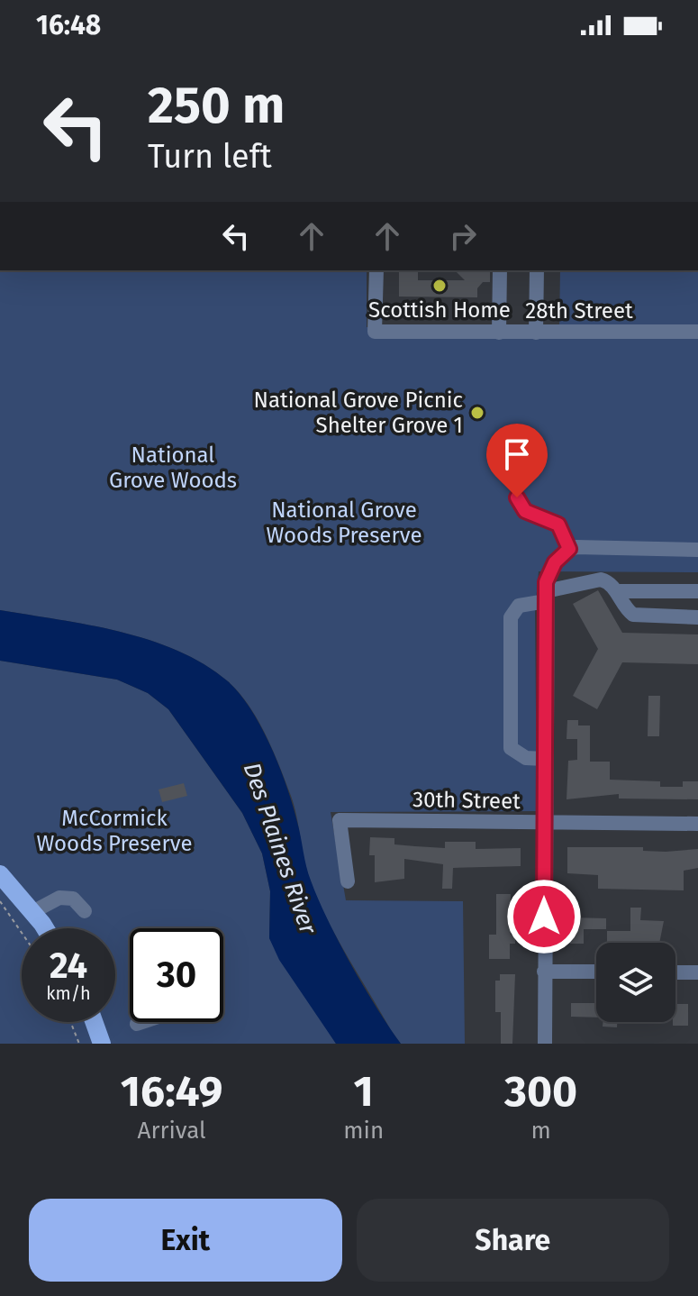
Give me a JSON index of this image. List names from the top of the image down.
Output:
{
  "streets": {
    "street": ["28th Street", "30th Street"]
  },
  "water": ["Des Plaines River"],
  "parks": ["National Grove Woods", "National Grove Woods Preserve", "McCormick Woods Preserve"],
  "places": ["Scottish Home", "National Grove Picnic Shelter Grove 1"],
  "page": {
    "status": "16:48",
    "turn": ["250 m", "Turn left"],
    "speed": "24 km/h",
    "limit": "30",
    "eta": [
      "16:49",
      "Arrival",
      "1",
      "min",
      "300",
      "m"
    ],
    "buttons": ["Exit", "Share"]
  }
}
